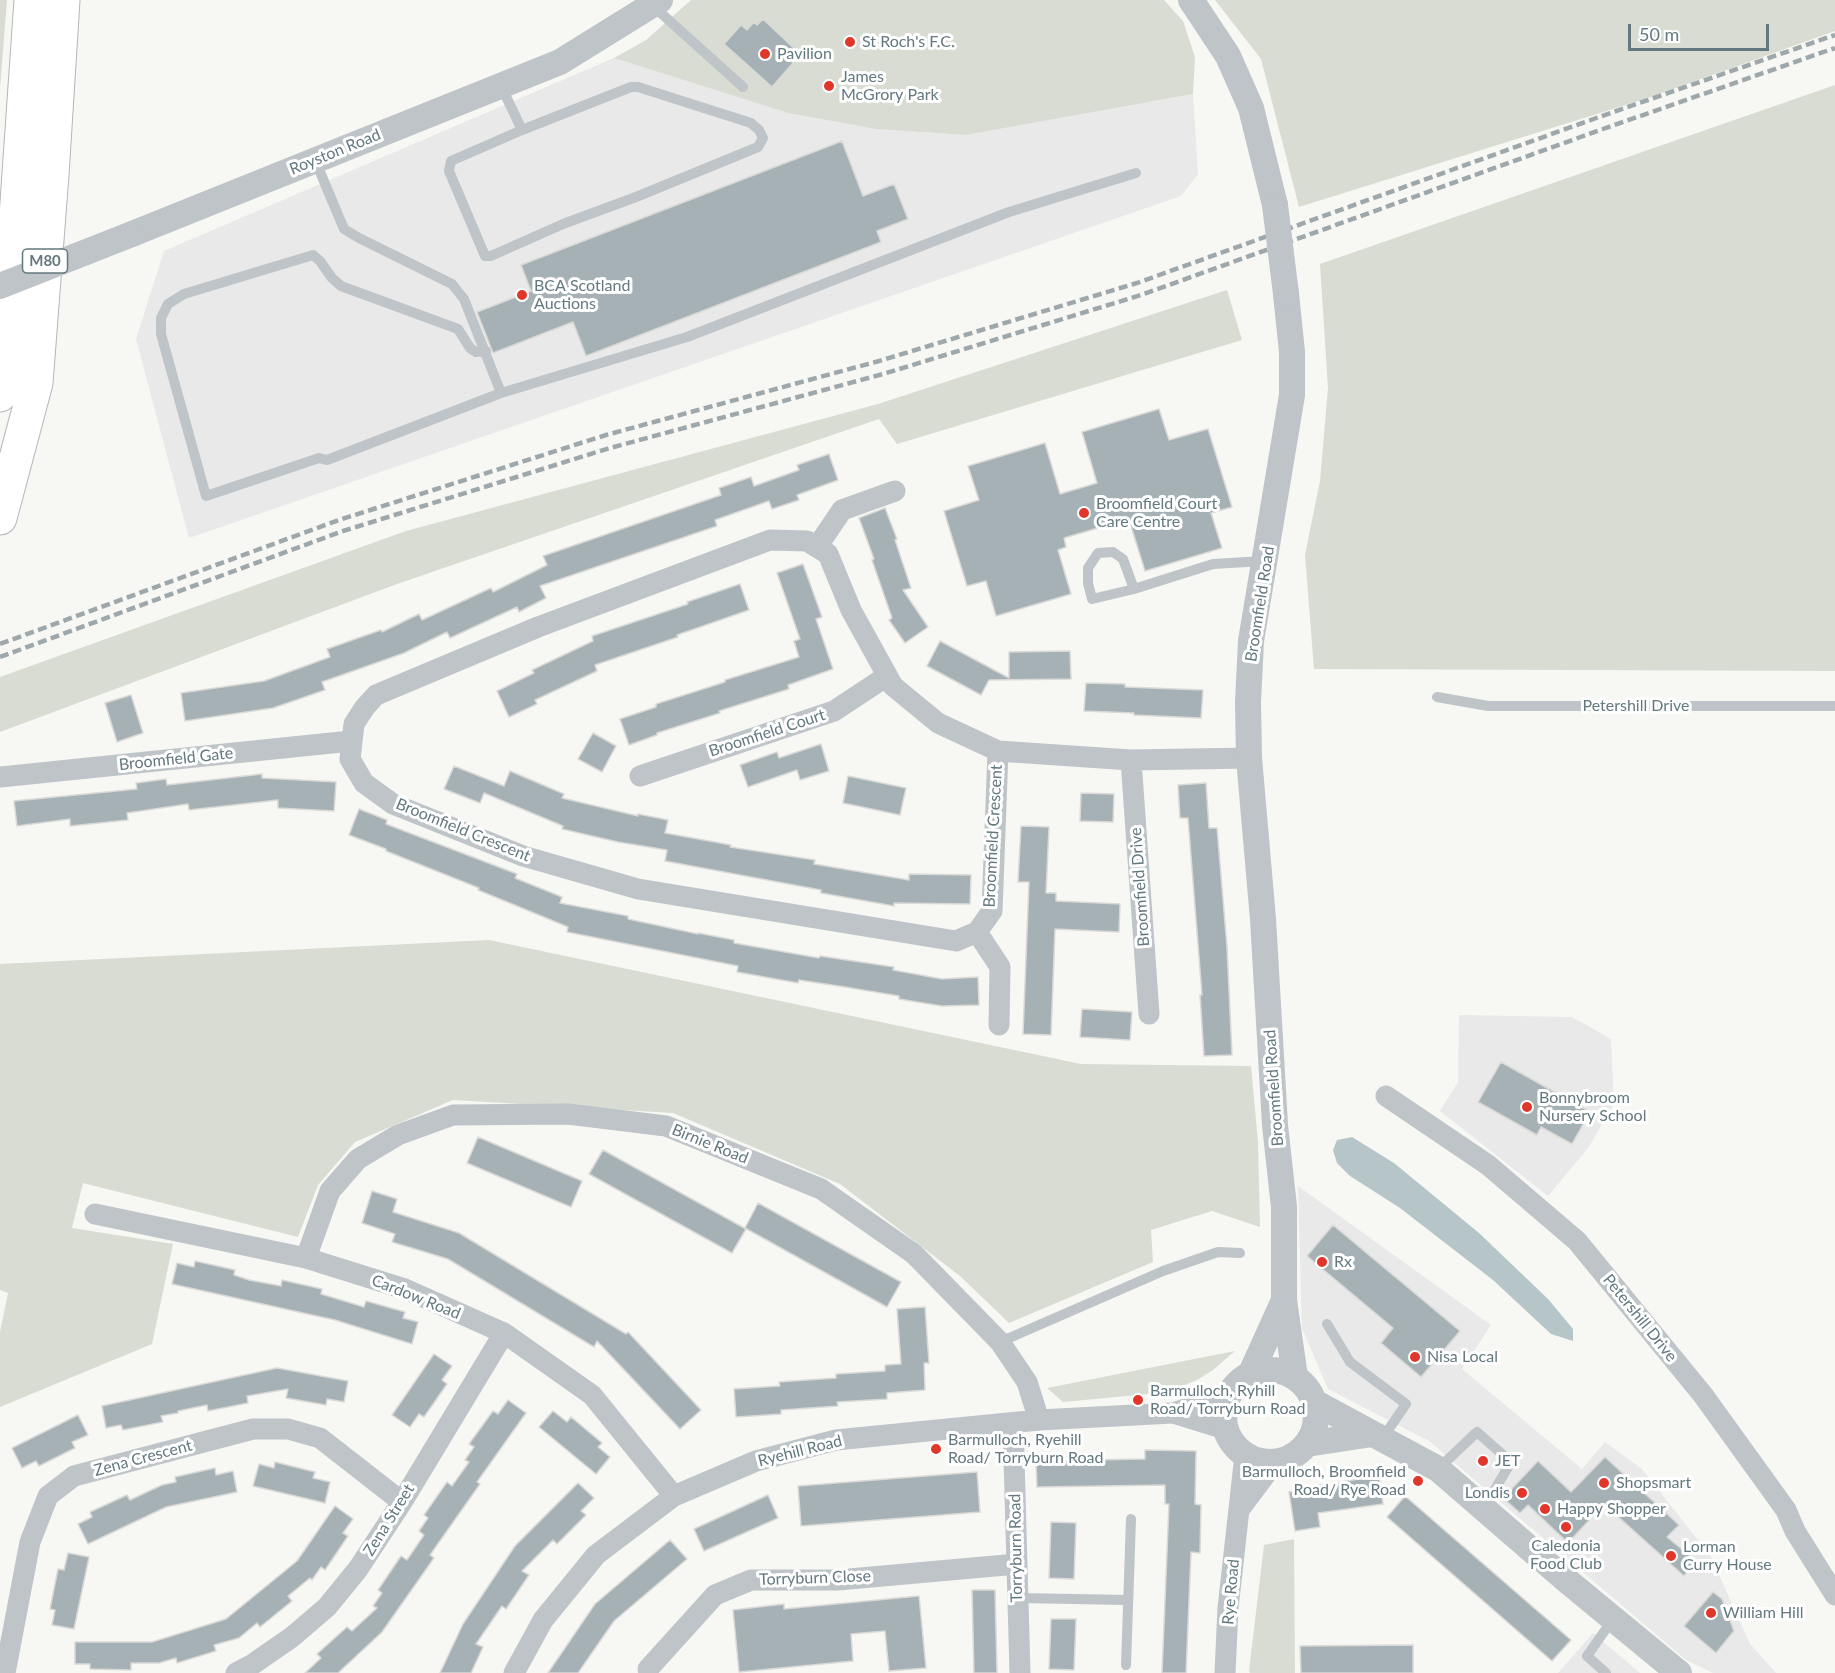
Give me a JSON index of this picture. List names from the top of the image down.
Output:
{
  "streets": {
    "highway": ["M80"],
    "street": [
      "Royston Road",
      "Broomfield Road",
      "Petershill Drive",
      "Broomfield Court",
      "Broomfield Gate",
      "Broomfield Crescent",
      "Broomfield Drive",
      "Birnie Road",
      "Cardow Road",
      "Ryehill Road",
      "Zena Crescent",
      "Zena Street",
      "Torryburn Road",
      "Torryburn Close",
      "Rye Road"
    ]
  },
  "crossings": [
    ["Broomfield Road", "Broomfield Crescent"],
    ["Broomfield Road", "Ryehill Road"],
    ["Broomfield Road", "Rye Road"],
    ["Broomfield Court", "Broomfield Crescent"],
    ["Broomfield Gate", "Broomfield Crescent"],
    ["Broomfield Crescent", "Broomfield Drive"],
    ["Birnie Road", "Cardow Road"],
    ["Birnie Road", "Ryehill Road"],
    ["Cardow Road", "Ryehill Road"],
    ["Cardow Road", "Zena Street"],
    ["Ryehill Road", "Torryburn Road"],
    ["Ryehill Road", "Rye Road"],
    ["Zena Crescent", "Zena Street"],
    ["Torryburn Road", "Torryburn Close"]
  ],
  "places": [
    "St Roch's F.C.",
    "Pavilion",
    "James McGrory Park",
    "BCA Scotland Auctions",
    "Broomfield Court Care Centre",
    "Bonnybroom Nursery School",
    "Rx",
    "Nisa Local",
    "Barmulloch, Ryhill Road/ Torryburn Road",
    "Barmulloch, Ryehill Road/ Torryburn Road",
    "JET",
    "Barmulloch, Broomfield Road/ Rye Road",
    "Shopsmart",
    "Londis",
    "Happy Shopper",
    "Caledonia Food Club",
    "Lorman Curry House",
    "William Hill"
  ],
  "scale_bar": "50 m"
}
